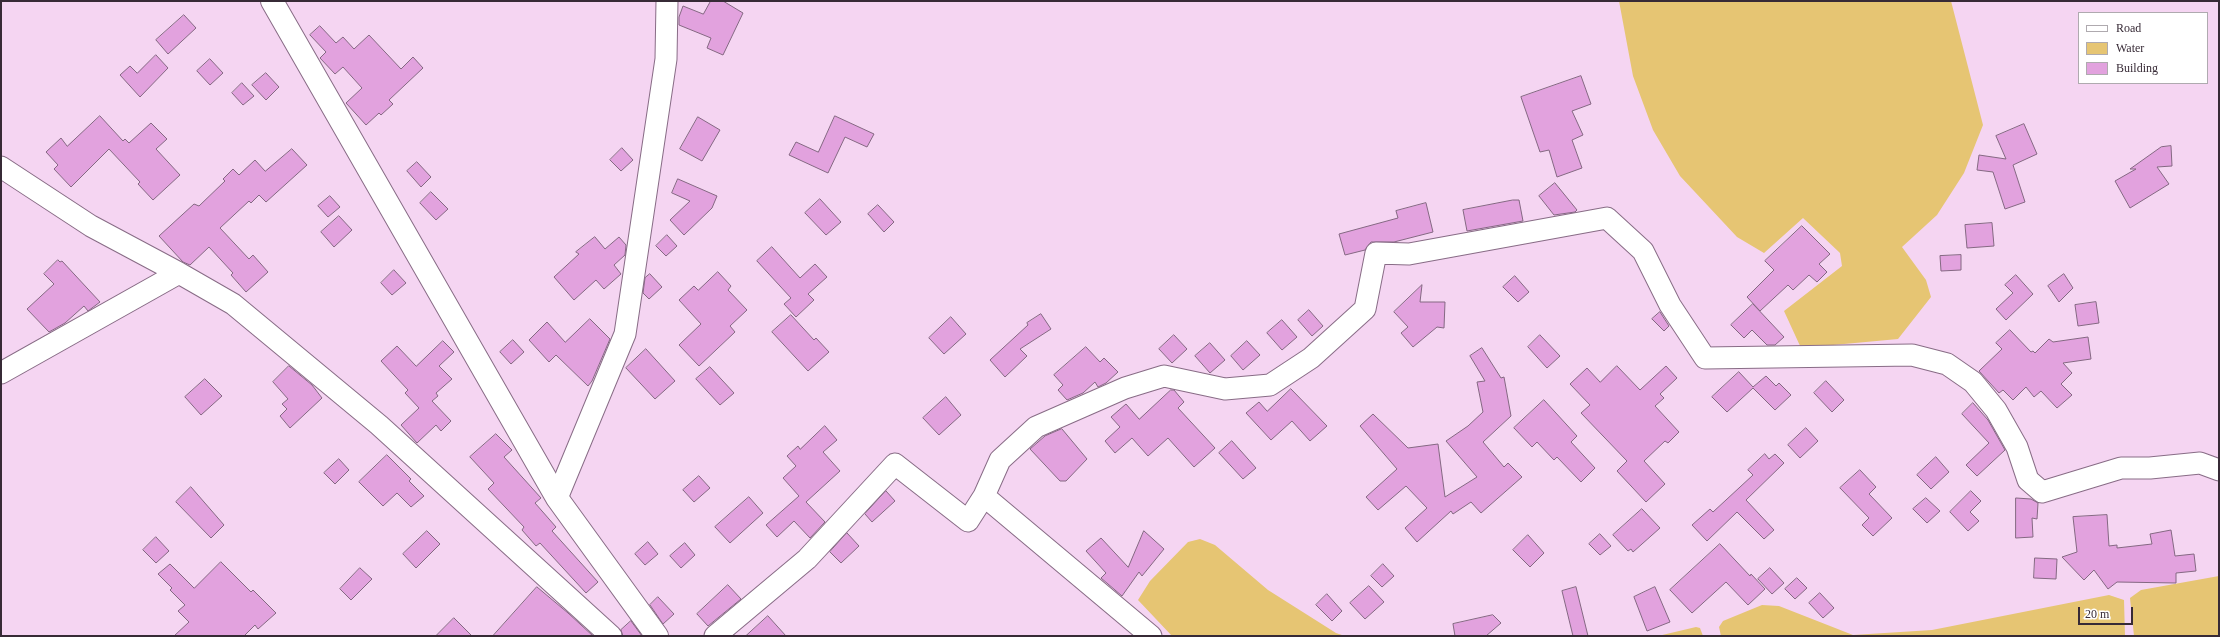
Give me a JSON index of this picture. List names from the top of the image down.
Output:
{
  "legend": ["Road", "Water", "Building"],
  "scale_bar": "20 m"
}
